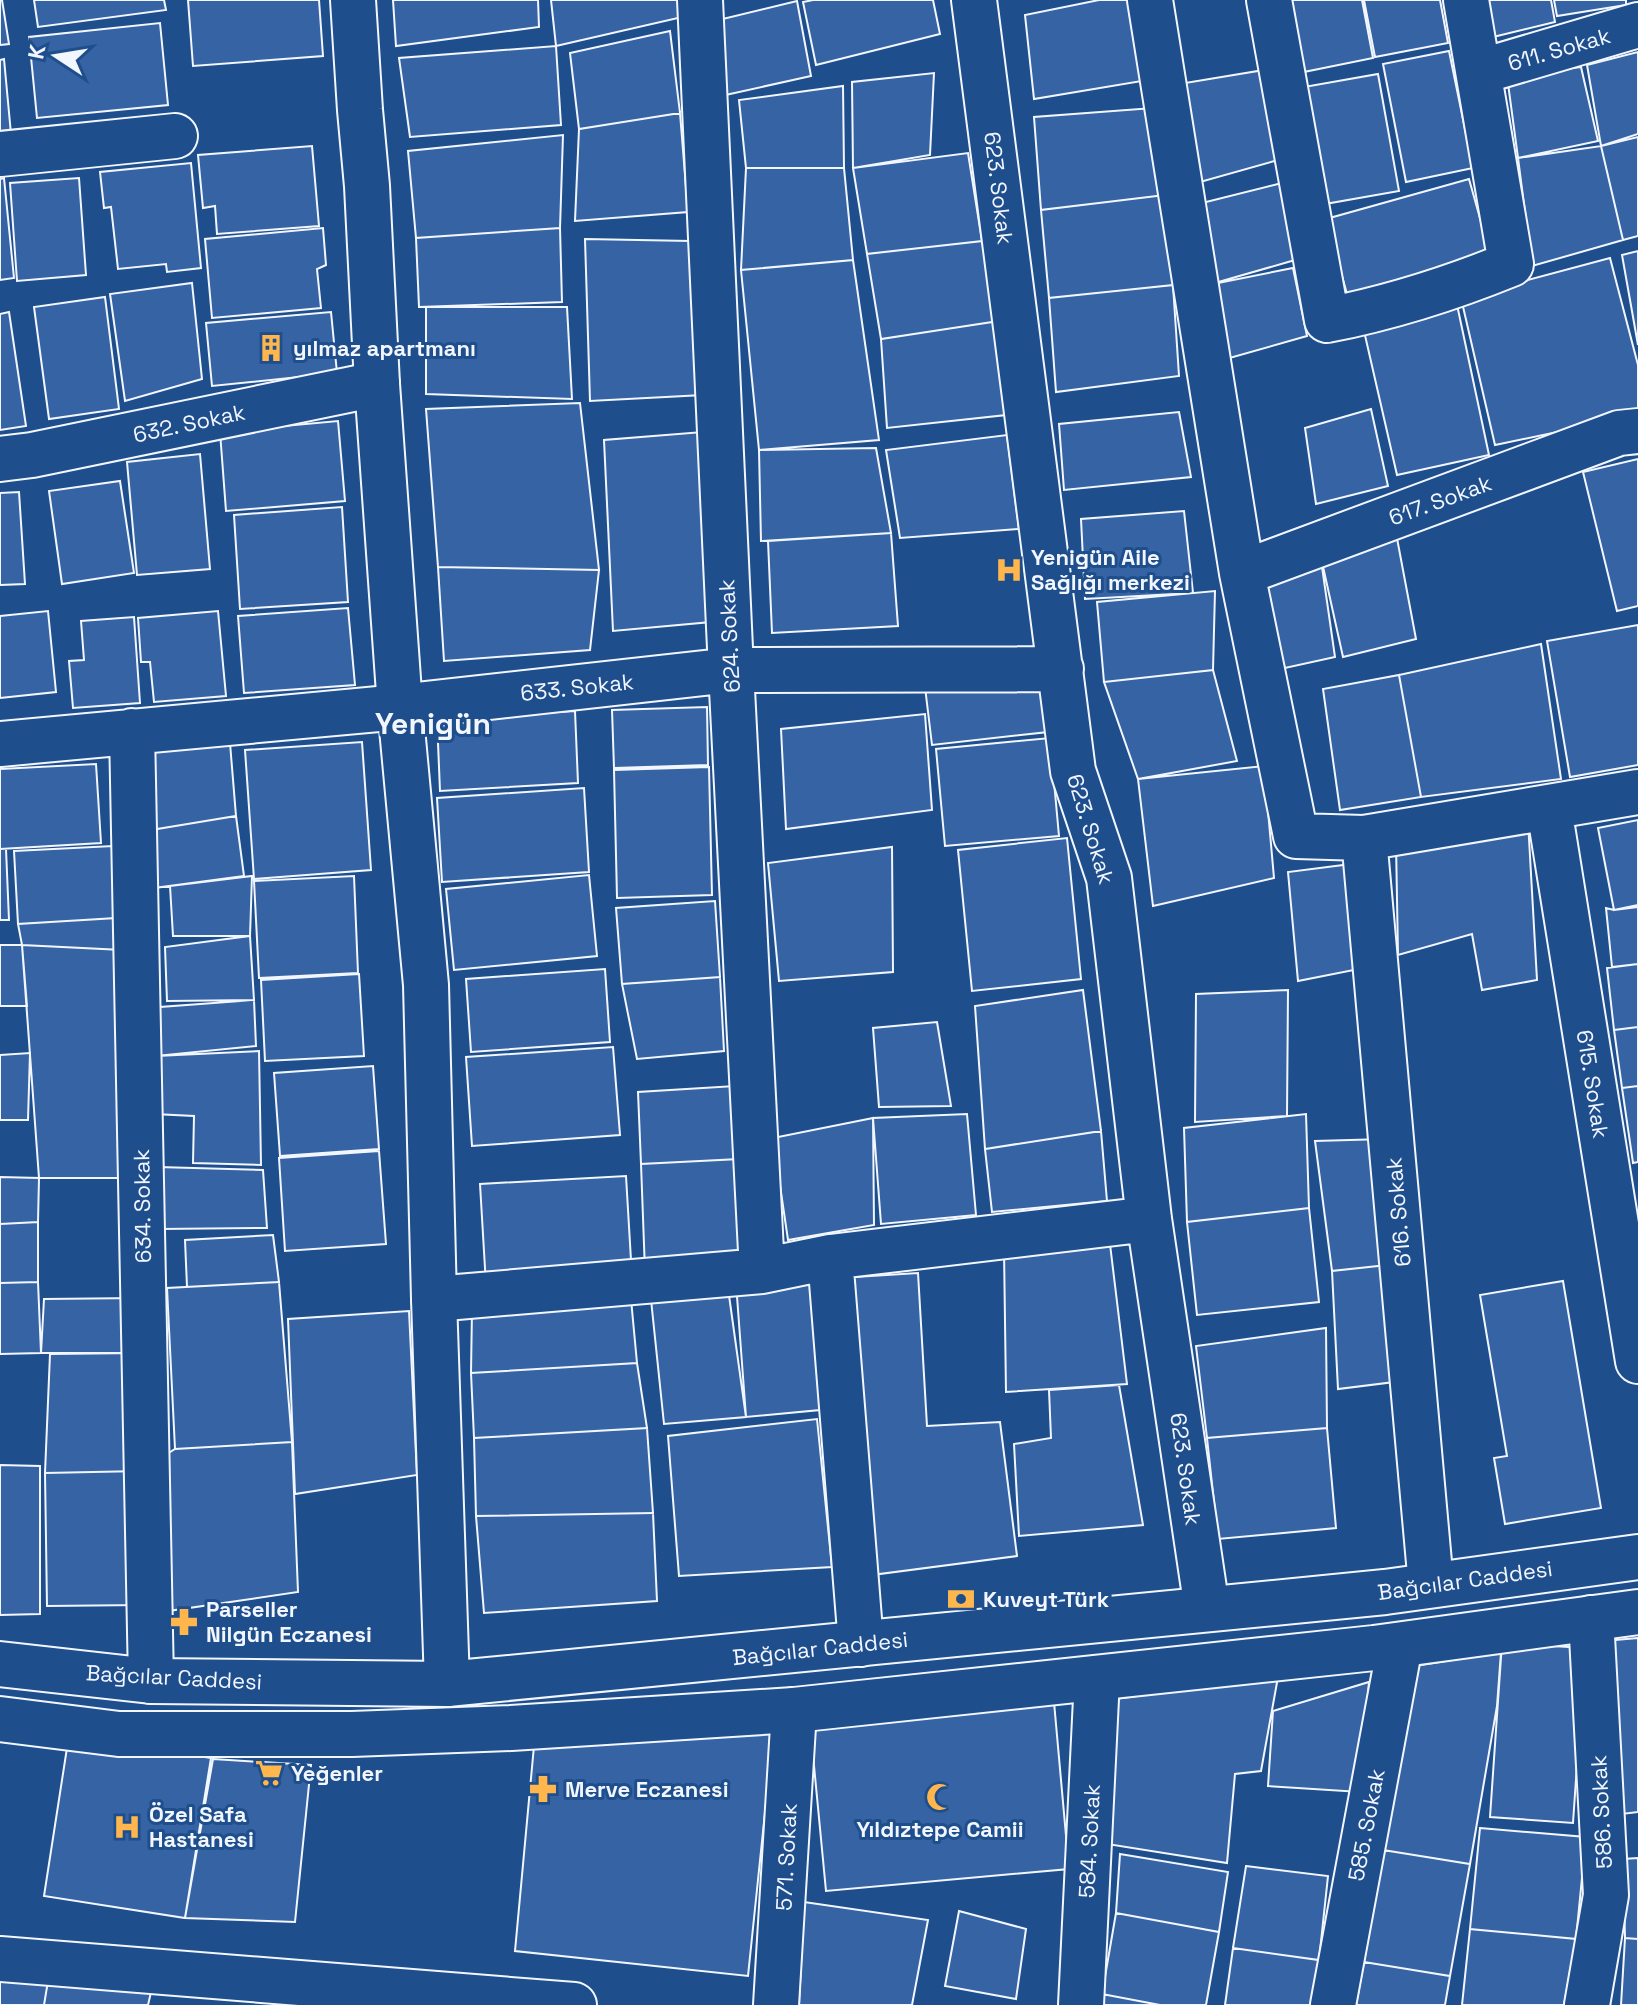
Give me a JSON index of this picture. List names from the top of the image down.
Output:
{
  "streets": {
    "street": [
      "611. Sokak",
      "623. Sokak",
      "632. Sokak",
      "617. Sokak",
      "624. Sokak",
      "633. Sokak",
      "615. Sokak",
      "634. Sokak",
      "616. Sokak",
      "Bağcılar Caddesi",
      "586. Sokak",
      "585. Sokak",
      "584. Sokak",
      "571. Sokak"
    ]
  },
  "crossings": [
    ["623. Sokak", "633. Sokak"],
    ["623. Sokak", "Bağcılar Caddesi"],
    ["624. Sokak", "633. Sokak"],
    ["633. Sokak", "634. Sokak"],
    ["634. Sokak", "Bağcılar Caddesi"],
    ["616. Sokak", "Bağcılar Caddesi"]
  ],
  "districts": ["Yenigün"],
  "places": {
    "building": ["yılmaz apartmanı"],
    "hospital": ["Yenigün Aile Sağlığı merkezi", "Özel Safa Hastanesi"],
    "bank": ["Kuveyt Türk"],
    "pharmacy": ["Parseller Nilgün Eczanesi", "Merve Eczanesi"],
    "supermarket": ["Yeğenler"],
    "mosque": ["Yıldıztepe Camii"]
  },
  "north": "left"
}
